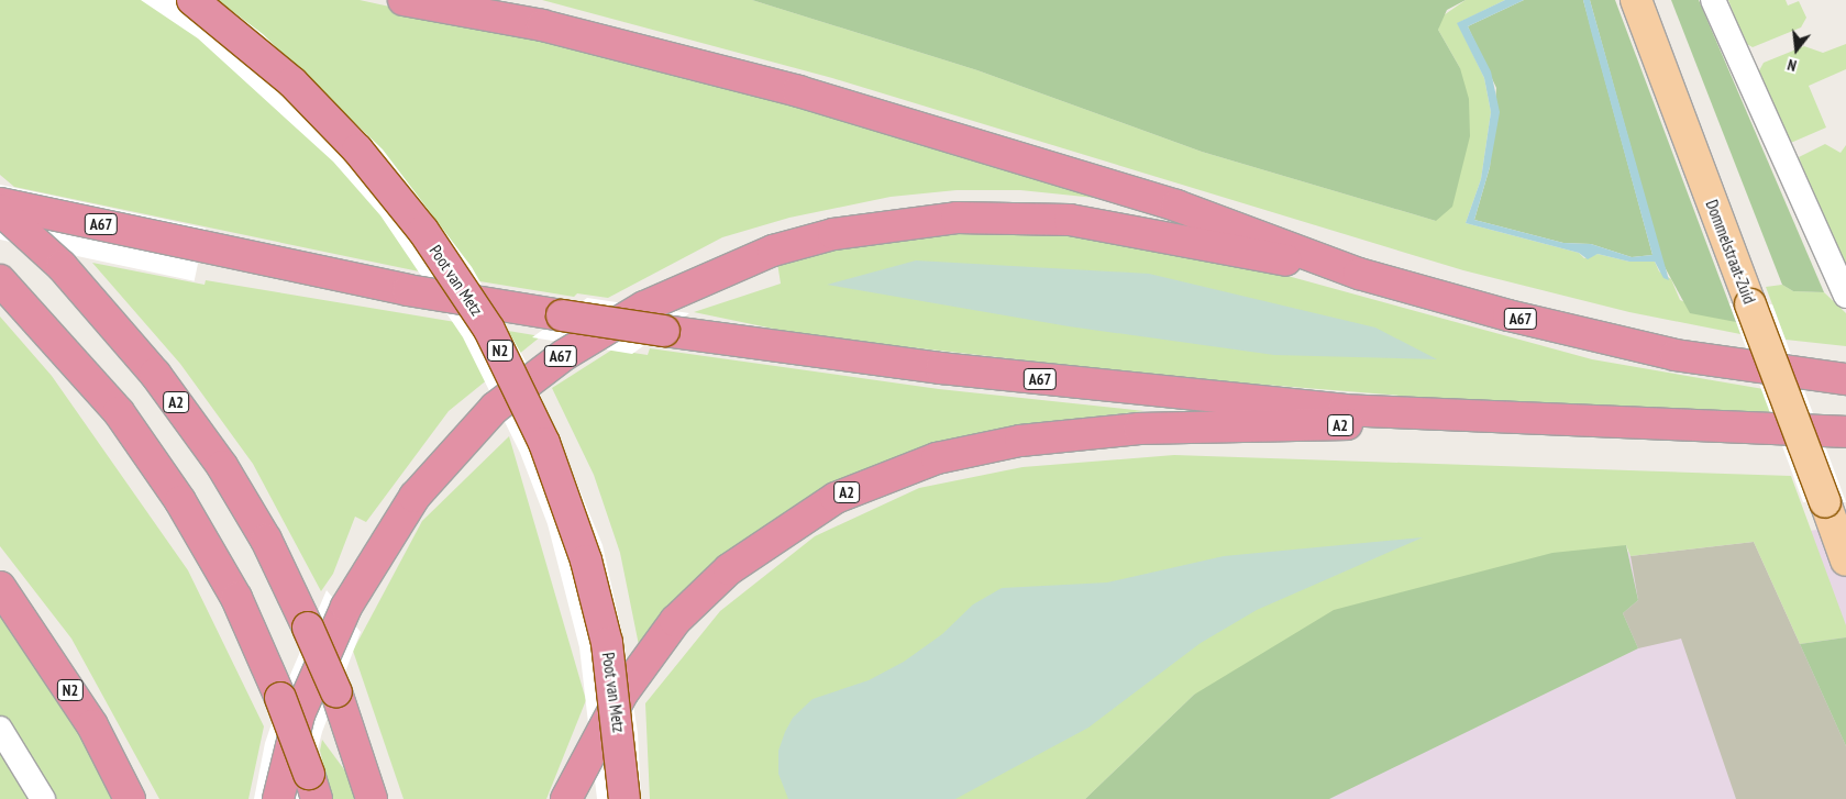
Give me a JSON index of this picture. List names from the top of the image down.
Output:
{
  "streets": {
    "highway": [
      "A67",
      "Poot van Metz",
      "N2",
      "A2"
    ],
    "main road": ["Dommelstraat-Zuid"]
  },
  "crossings": [
    ["A67", "A2"]
  ],
  "north": "bottom"
}
